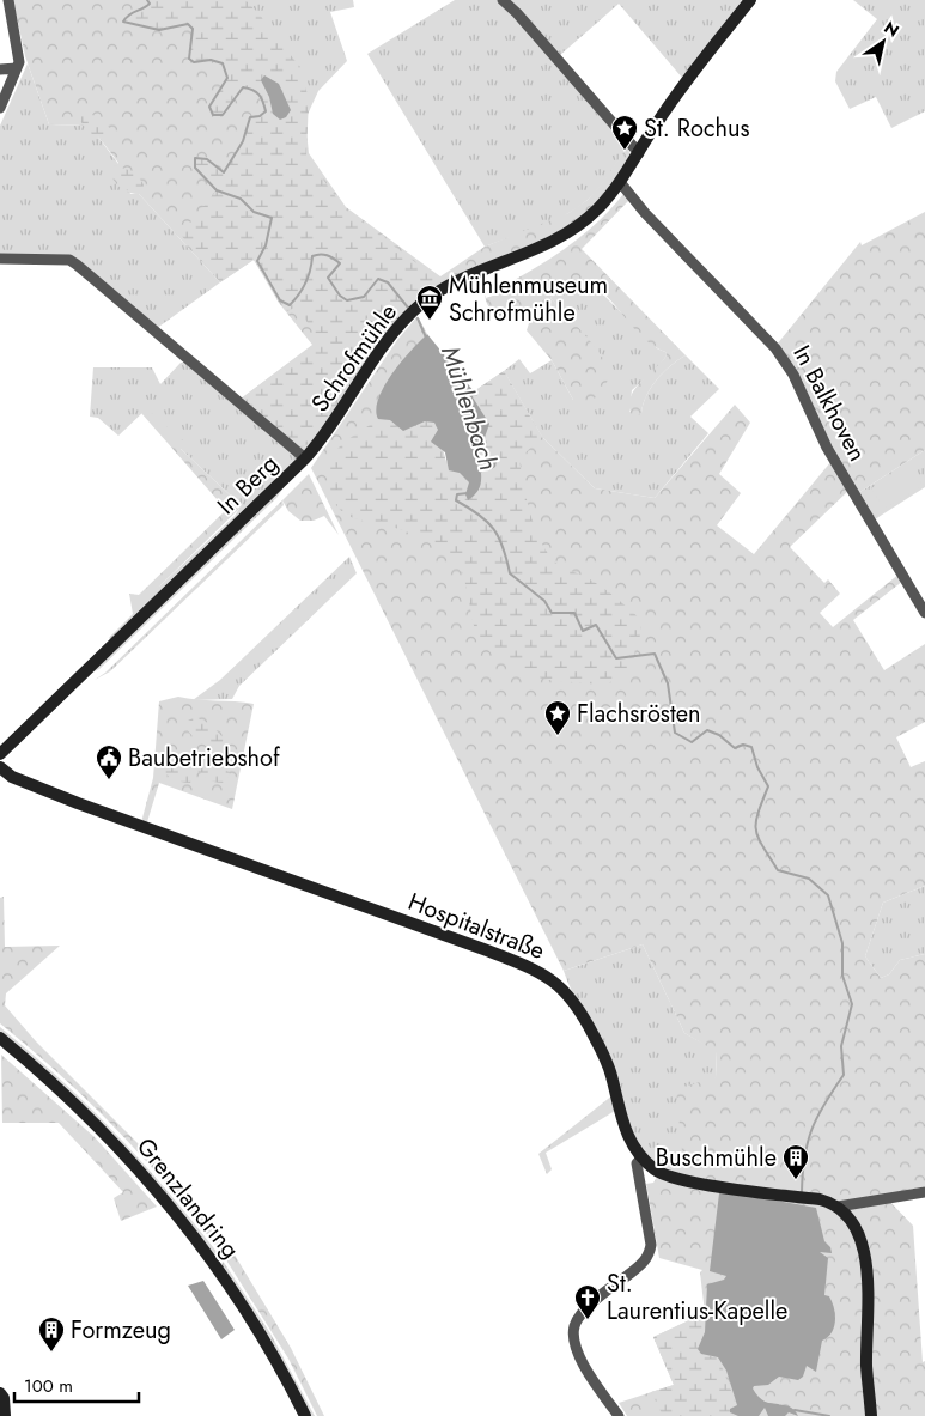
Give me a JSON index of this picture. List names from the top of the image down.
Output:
{
  "streets": {
    "main road": [
      "Schrofmühle",
      "In Berg",
      "Hospitalstraße",
      "Grenzlandring"
    ],
    "street": ["In Balkhoven"]
  },
  "crossings": [
    ["Schrofmühle", "In Balkhoven"],
    ["Schrofmühle", "In Berg"]
  ],
  "water": ["Mühlenbach"],
  "places": {
    "place": ["St. Rochus", "Flachsrösten"],
    "museum": ["Mühlenmuseum Schrofmühle"],
    "public building": ["Baubetriebshof"],
    "building": ["Buschmühle", "Formzeug"],
    "church": ["St. Laurentius-Kapelle"]
  },
  "scale_bar": "100 m",
  "north": "top right"
}
